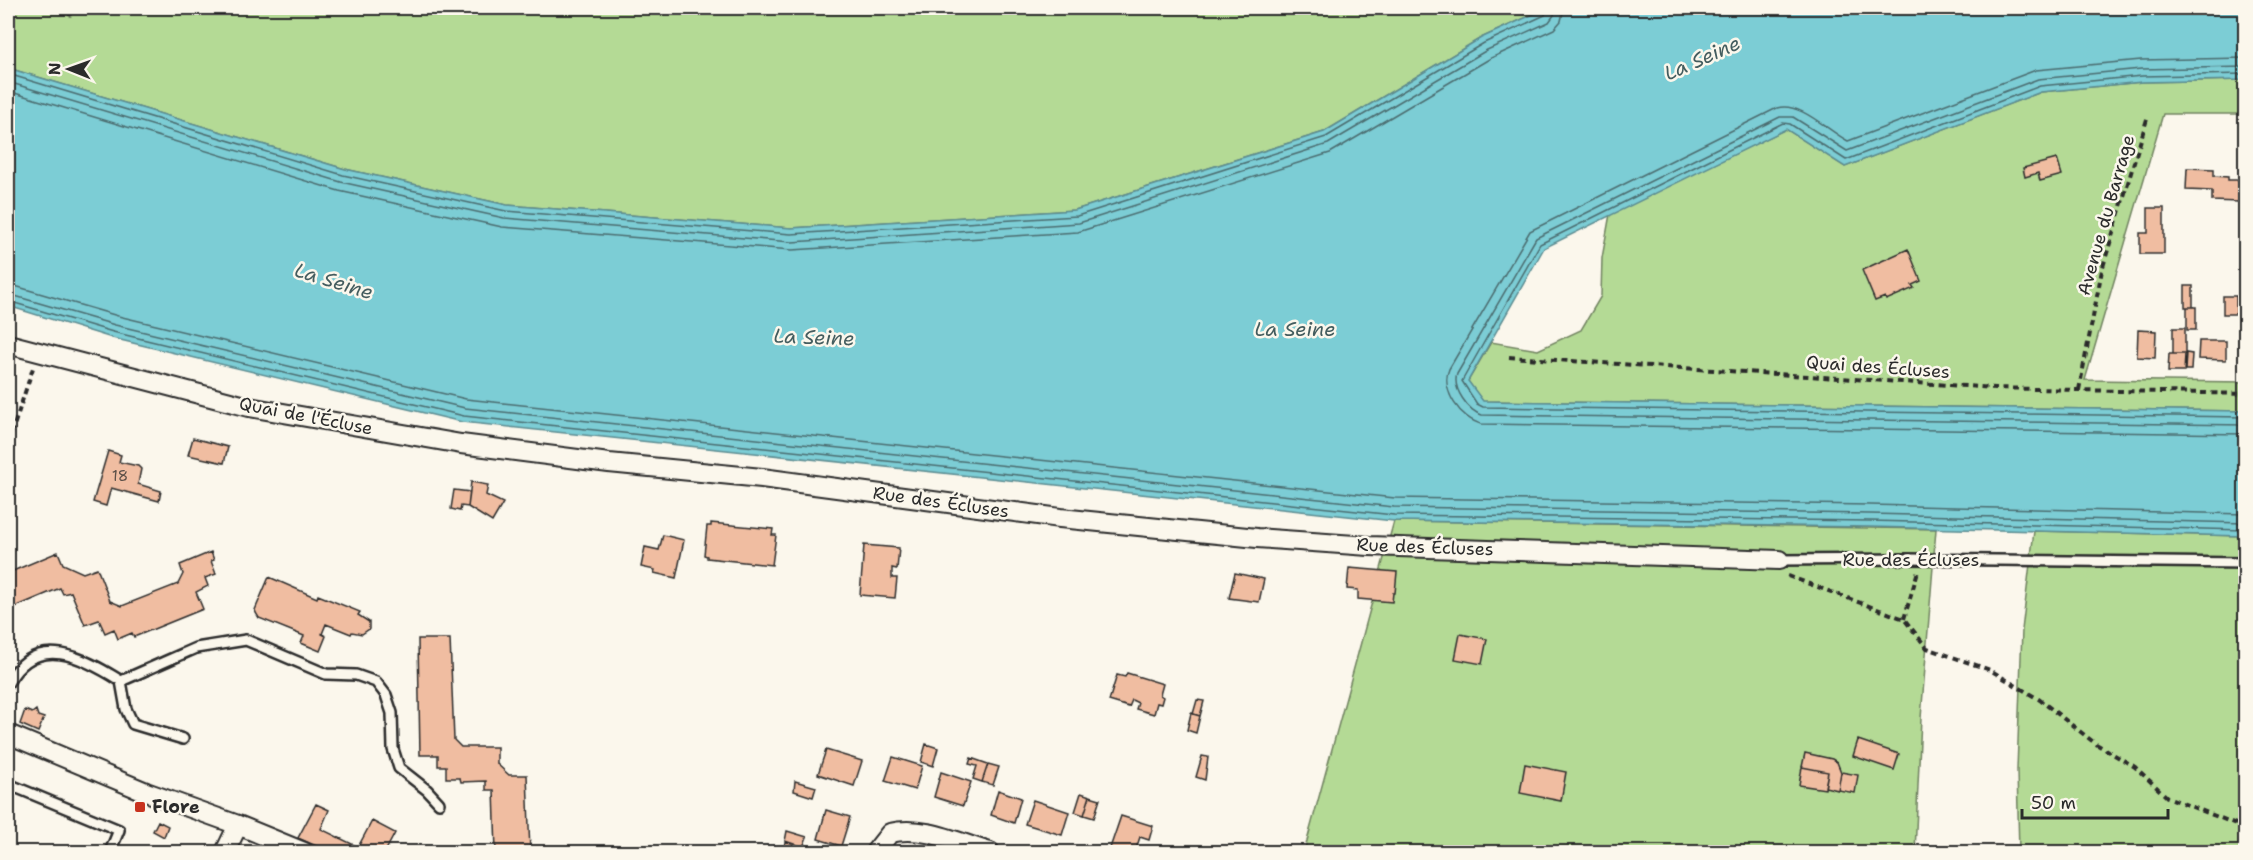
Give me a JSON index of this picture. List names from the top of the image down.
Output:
{
  "streets": {
    "street": ["Quai de l'Écluse", "Rue des Écluses"],
    "path": ["Avenue du Barrage", "Quai des Écluses"]
  },
  "crossings": [
    ["Avenue du Barrage", "Quai des Écluses"],
    ["Quai de l'Écluse", "Rue des Écluses"]
  ],
  "water": ["La Seine"],
  "places": {
    "transit": ["Flore"]
  },
  "house_numbers": ["18"],
  "scale_bar": "50 m",
  "north": "left"
}
